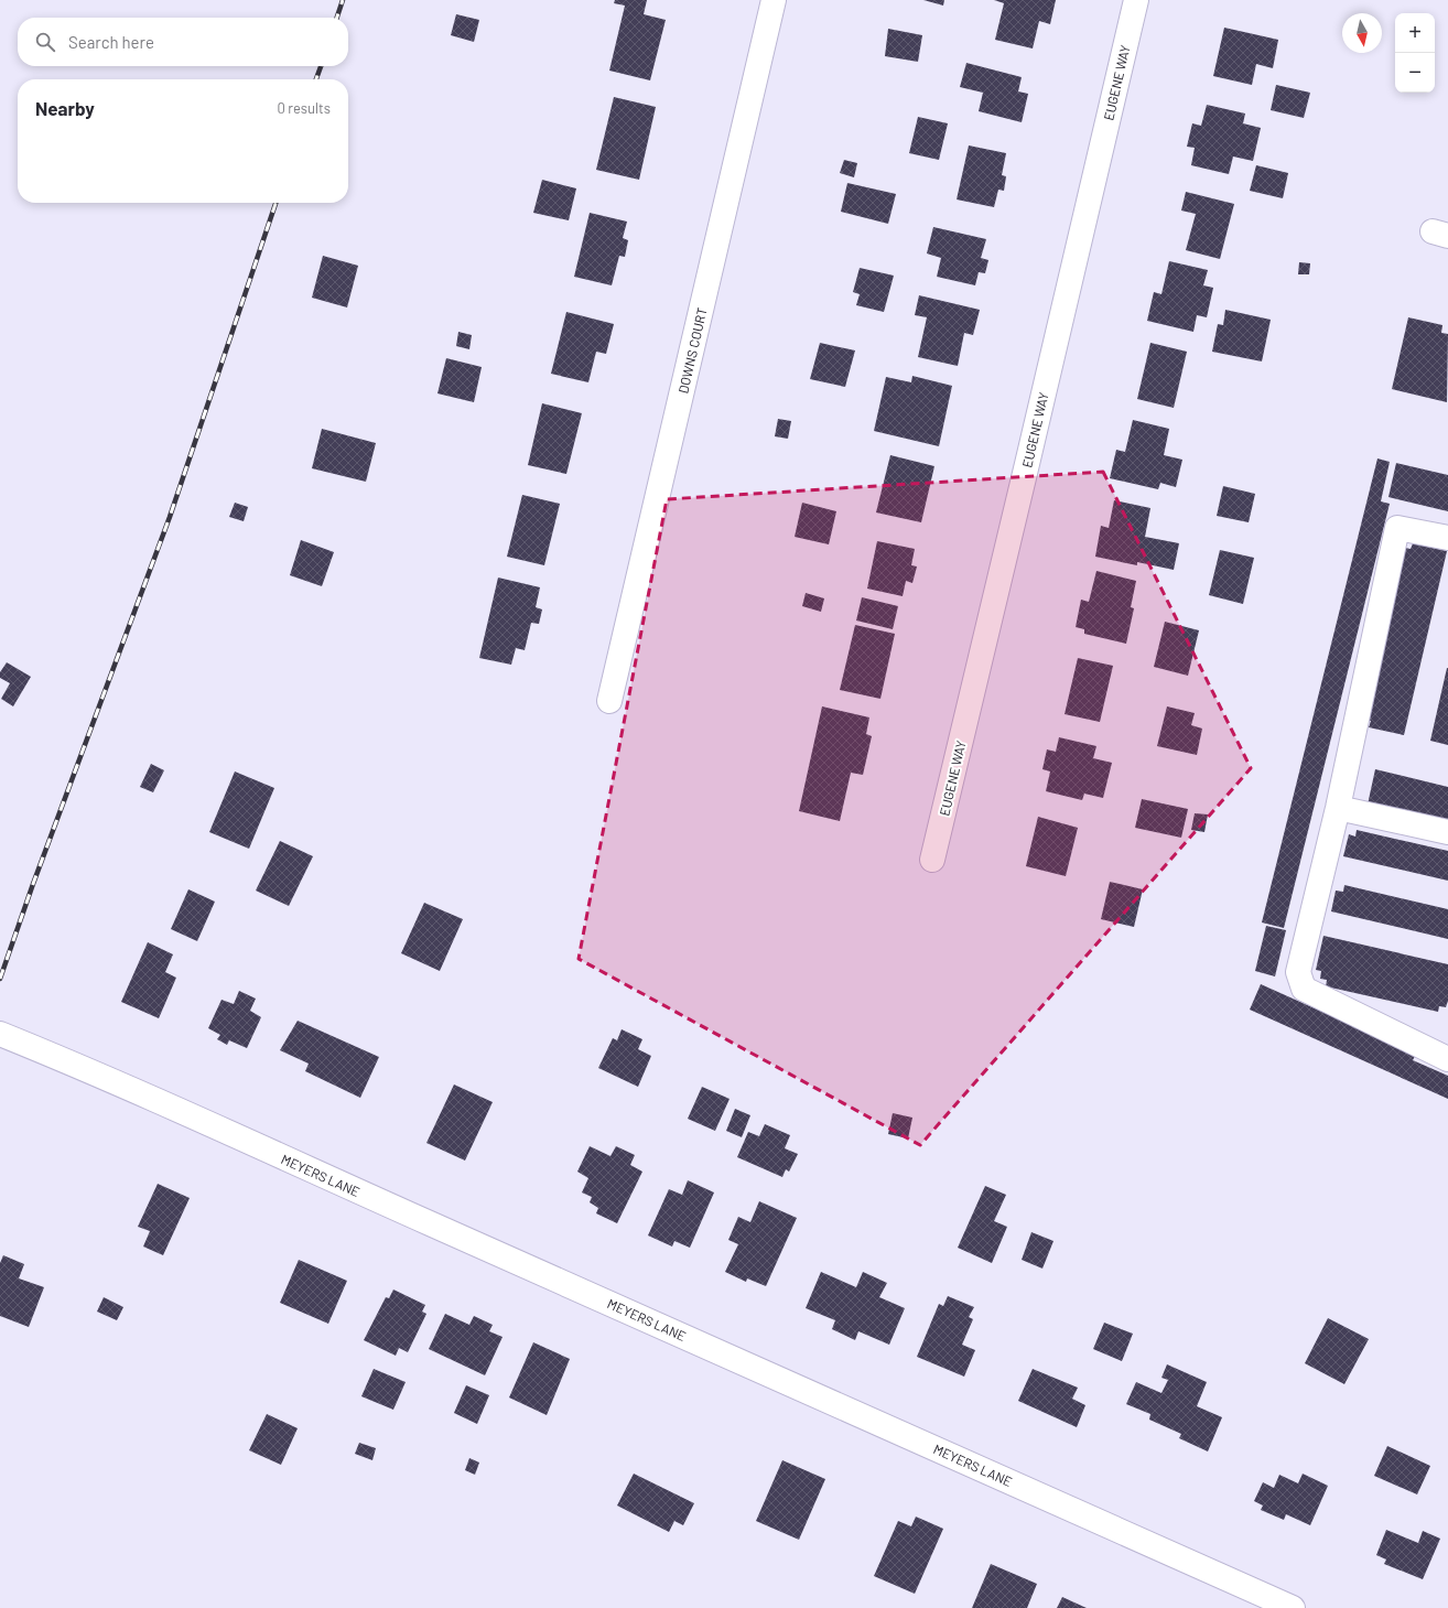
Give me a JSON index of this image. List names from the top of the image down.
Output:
{
  "streets": {
    "street": ["EUGENE WAY", "DOWNS COURT", "MEYERS LANE"]
  },
  "north": "bottom",
  "page": {
    "map_buttons": ["+", "−"],
    "search": "Search here",
    "heading": ["Nearby", "0 results"]
  }
}
